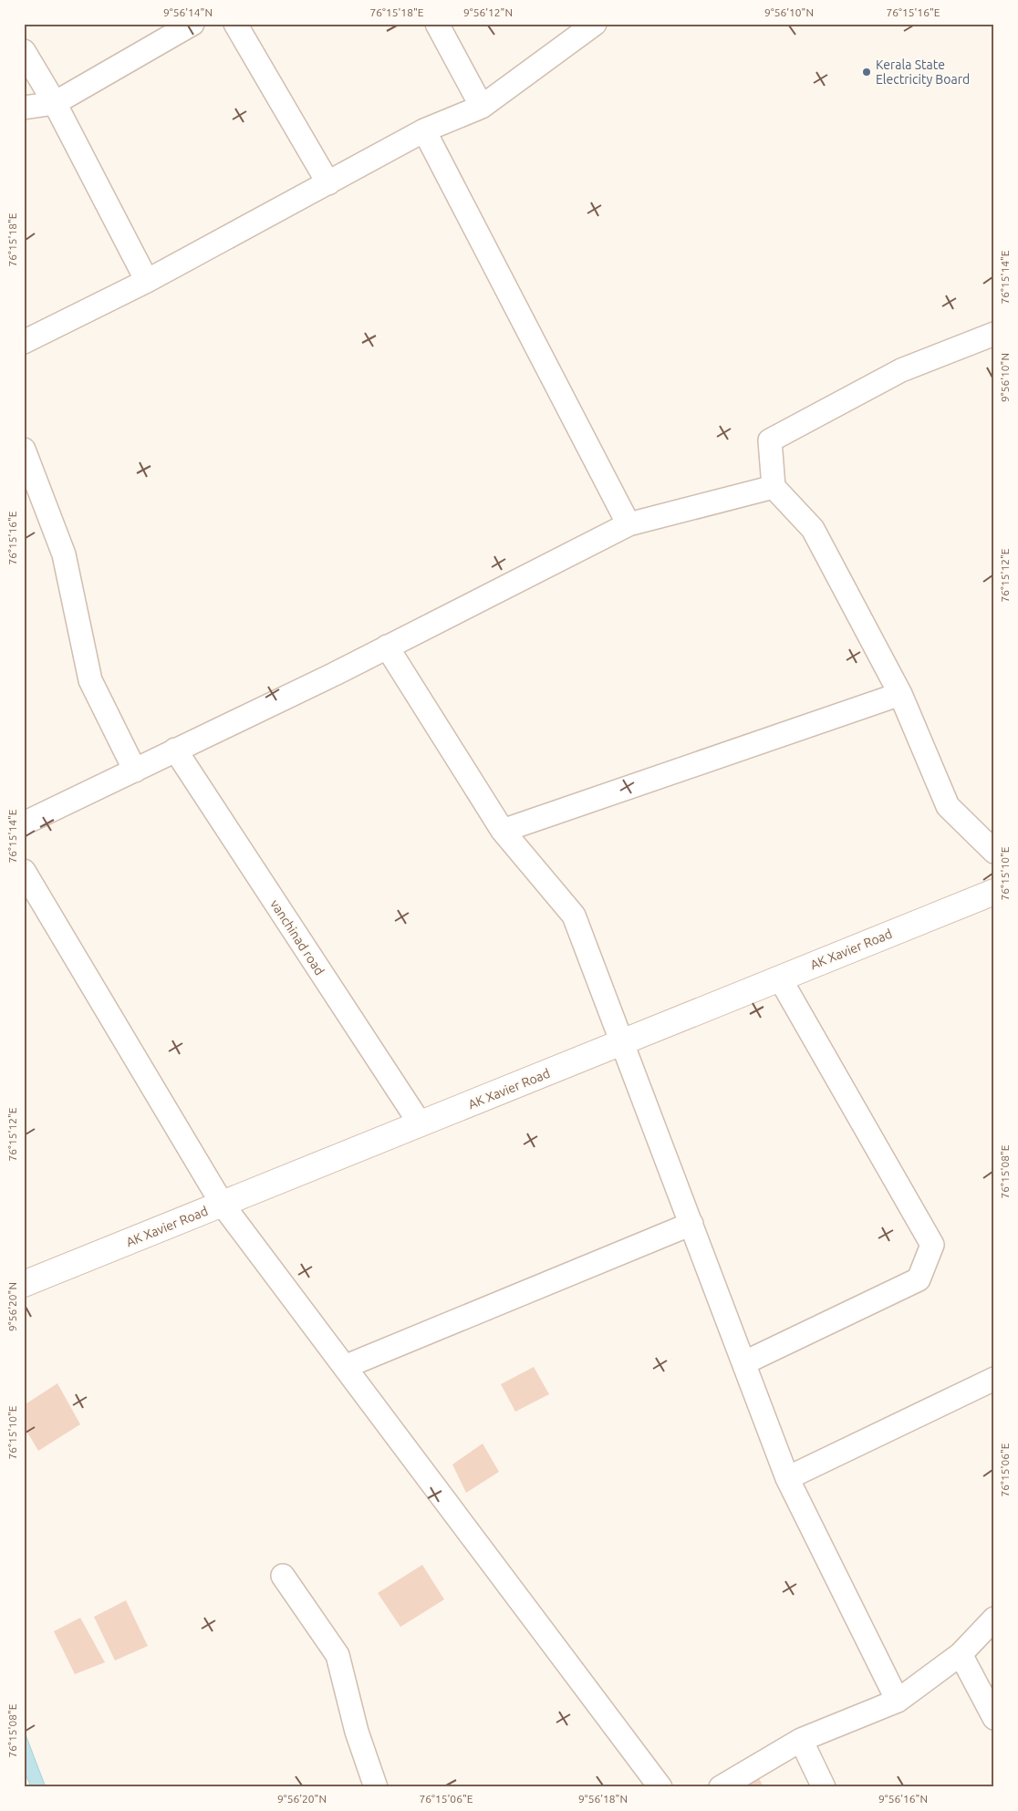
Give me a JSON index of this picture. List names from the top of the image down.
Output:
{
  "streets": {
    "main road": ["AK Xavier Road"],
    "street": ["vanchinad road"]
  },
  "crossings": [
    ["vanchinad road", "AK Xavier Road"]
  ],
  "places": ["Kerala State Electricity Board"],
  "coordinates": [
    "9°56'14\"N",
    "76°15'18\"E",
    "9°56'12\"N",
    "9°56'10\"N",
    "76°15'16\"E",
    "76°15'14\"E",
    "76°15'12\"E",
    "76°15'10\"E",
    "76°15'08\"E",
    "9°56'20\"N",
    "76°15'06\"E",
    "9°56'18\"N",
    "9°56'16\"N"
  ]
}
